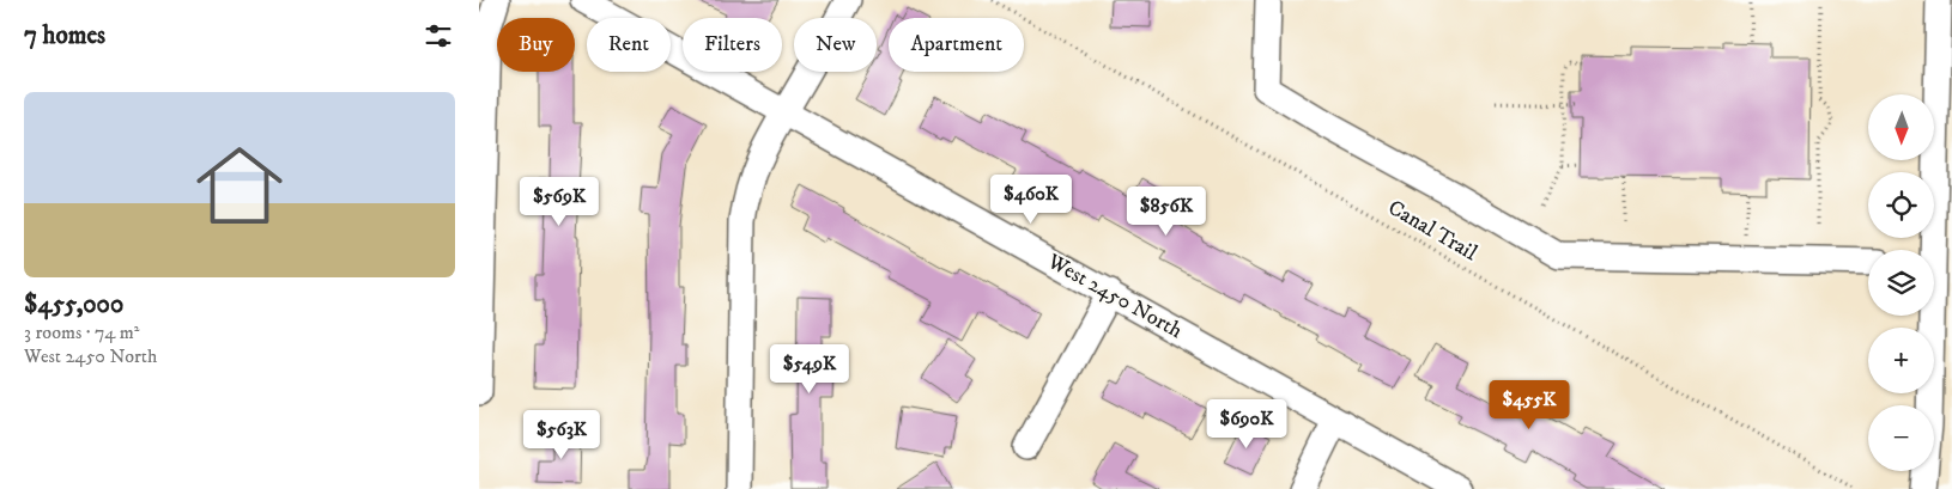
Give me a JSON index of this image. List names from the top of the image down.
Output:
{
  "streets": {
    "street": ["West 2450 North"],
    "path": ["Canal Trail"]
  },
  "north": "bottom",
  "page": {
    "heading": "7 homes",
    "chip": [
      "Buy",
      "Rent",
      "Filters",
      "New",
      "Apartment"
    ],
    "list": [
      {
        "name": "$455,000",
        "note": "3 rooms · 74 m² · West 2450 North"
      }
    ],
    "map_buttons": ["+", "−"],
    "price": [
      "$460K",
      "$569K",
      "$856K",
      "$549K",
      "$455K",
      "$690K",
      "$563K"
    ]
  }
}
